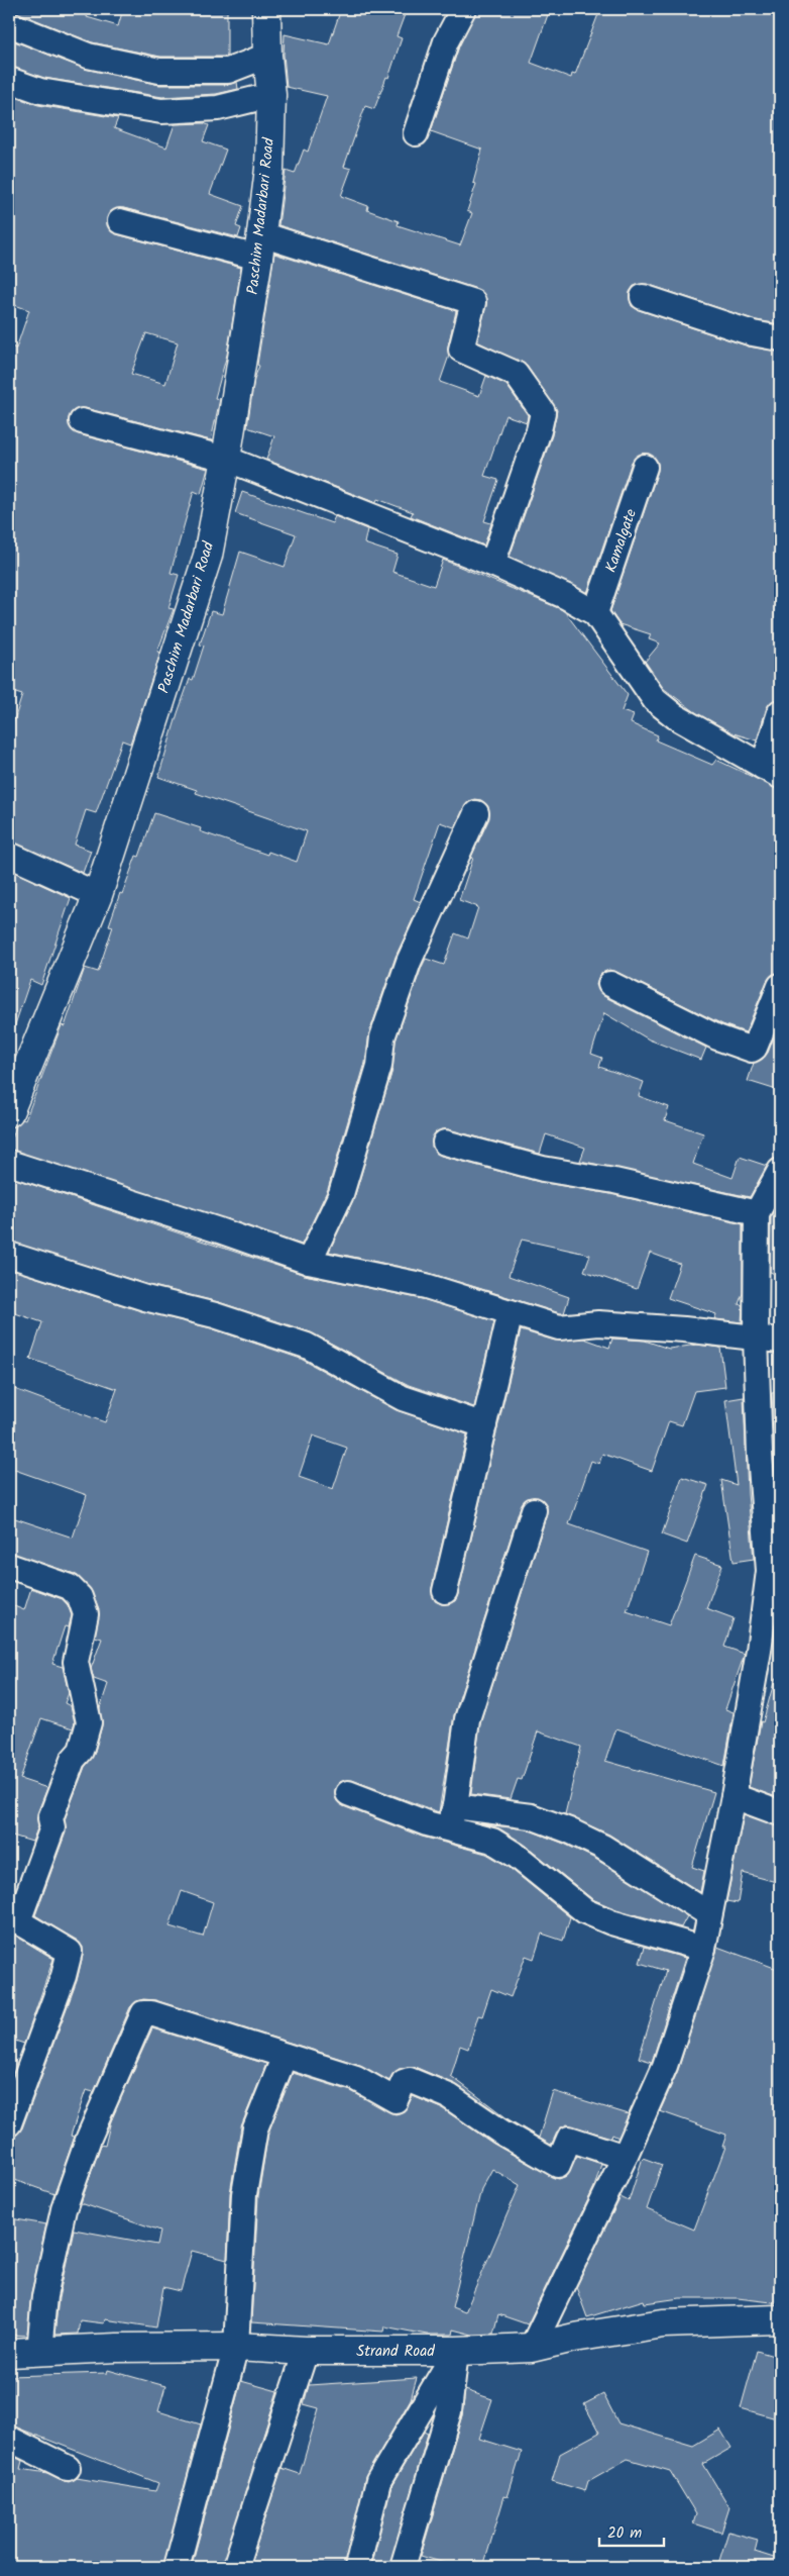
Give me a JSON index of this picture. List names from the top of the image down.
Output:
{
  "streets": {
    "street": ["Paschim Madarbari Road", "Kamalgate", "Strand Road"]
  },
  "scale_bar": "20 m"
}
